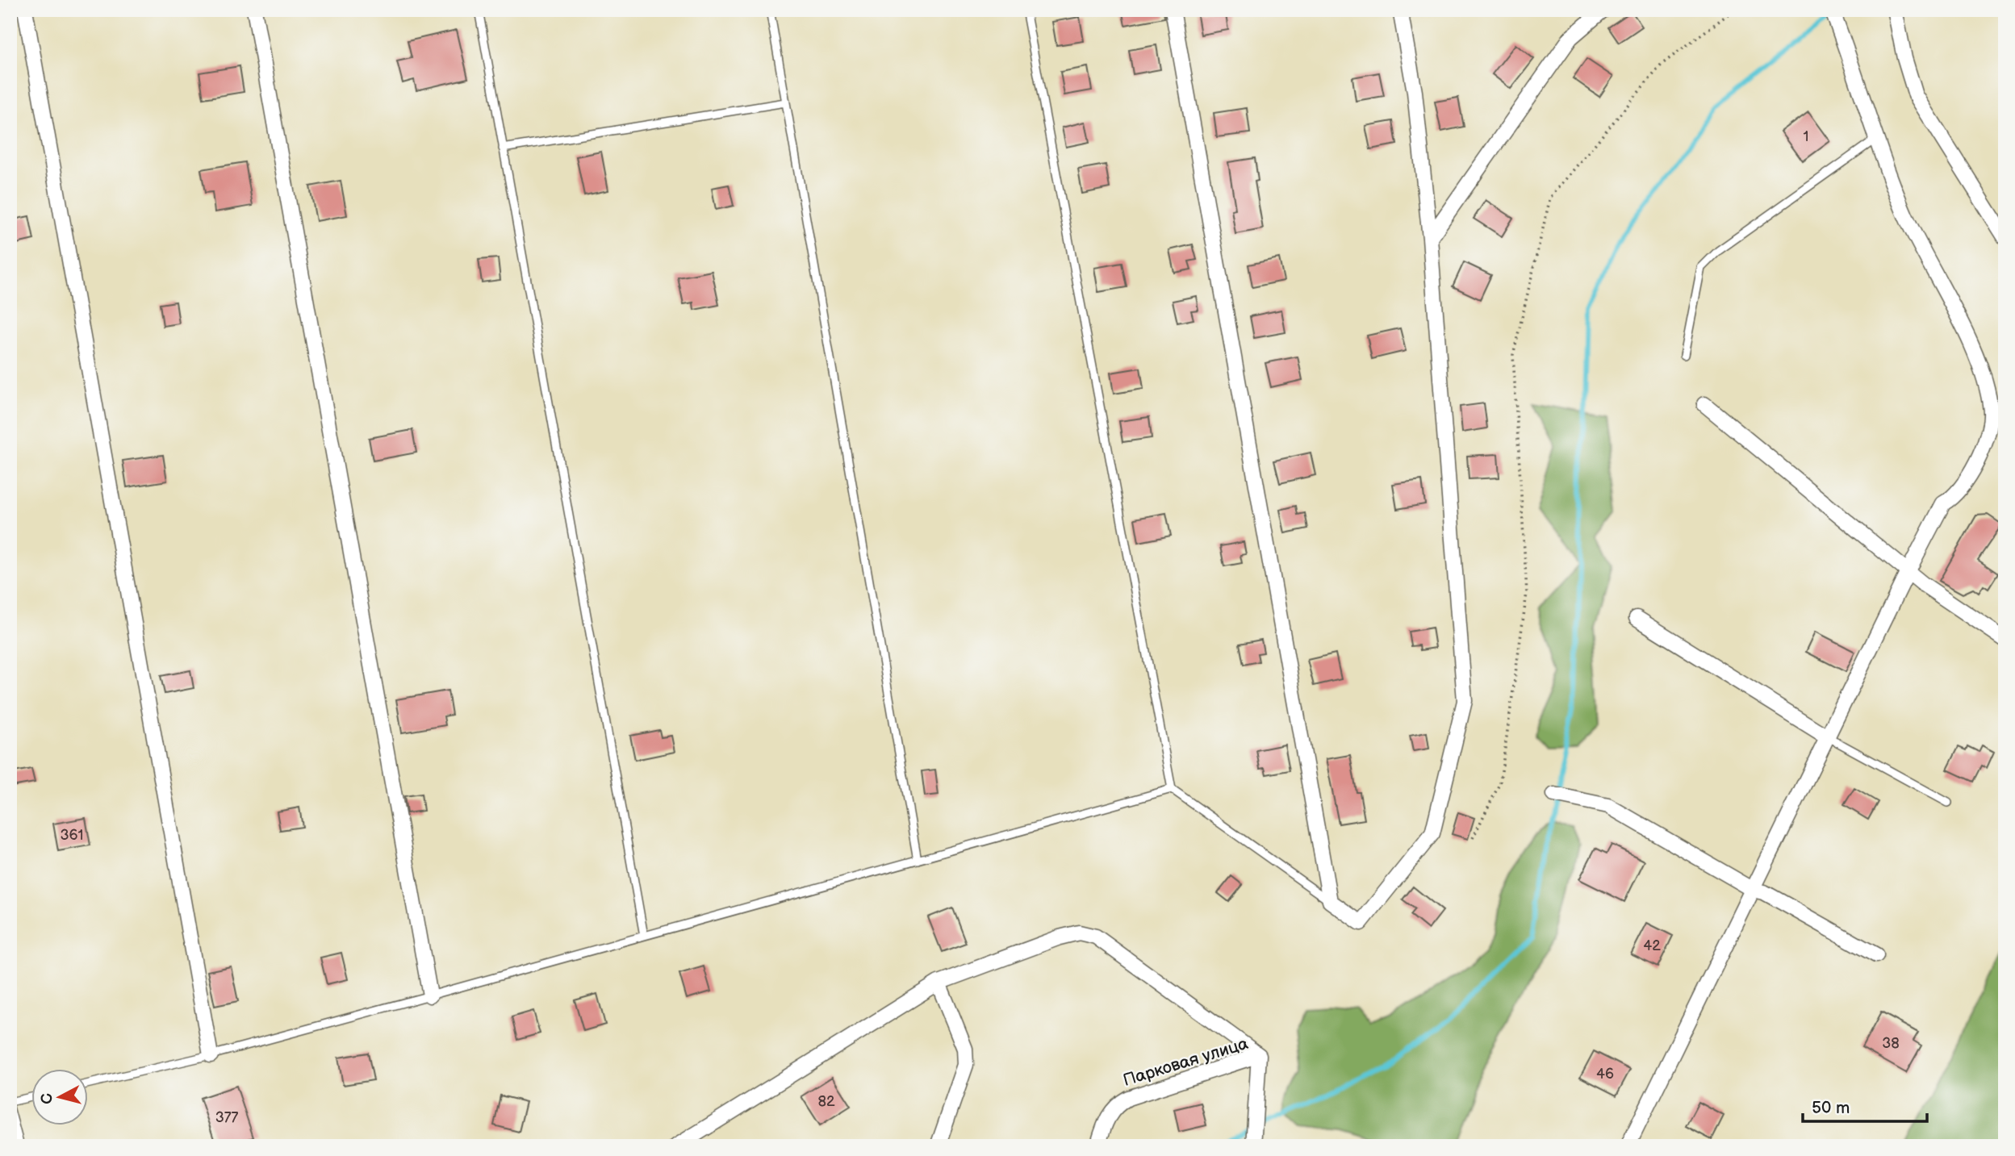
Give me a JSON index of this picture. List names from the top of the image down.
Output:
{
  "streets": {
    "street": ["Парковая улица"]
  },
  "house_numbers": [
    "1",
    "361",
    "42",
    "38",
    "46",
    "82",
    "377"
  ],
  "scale_bar": "50 m",
  "north": "left"
}
